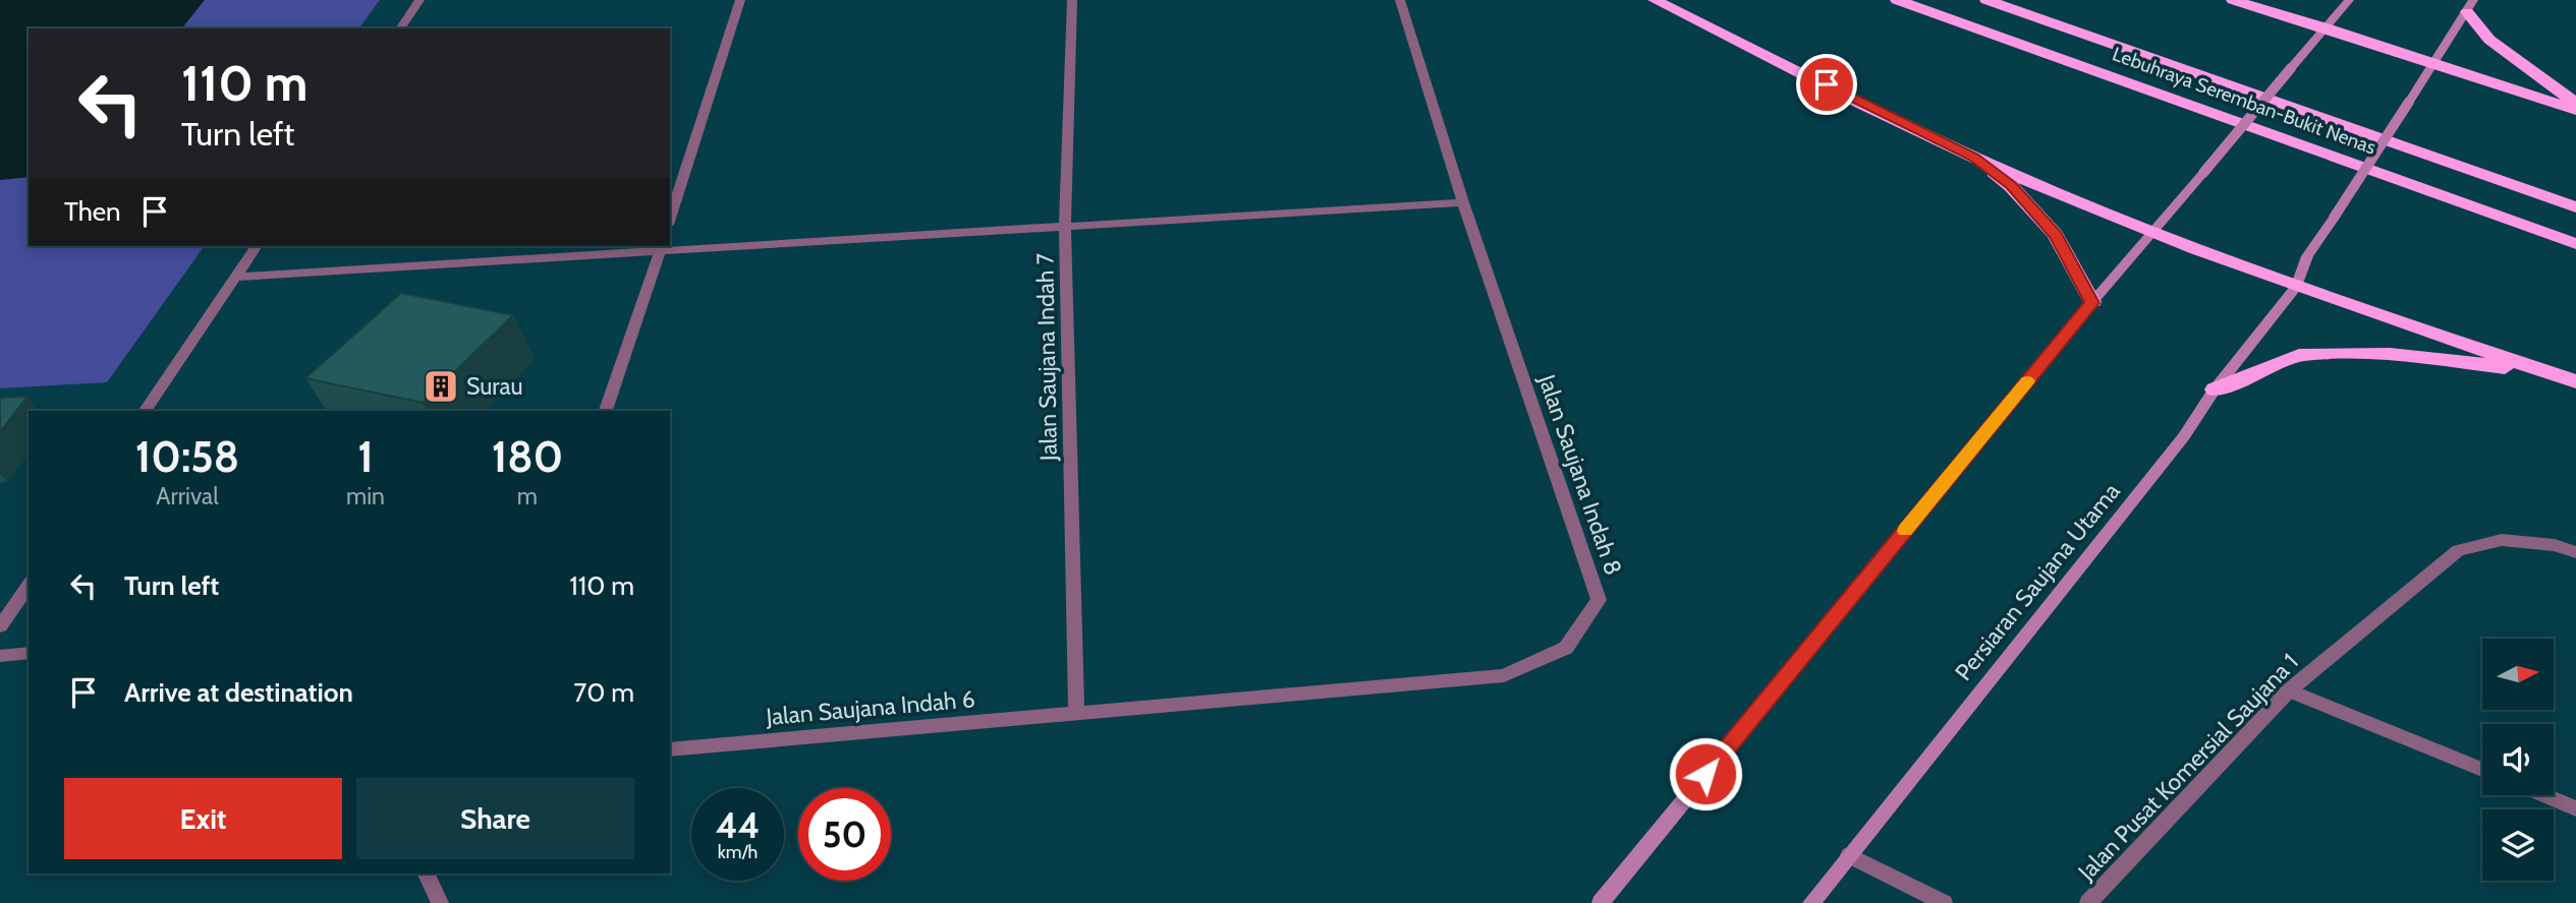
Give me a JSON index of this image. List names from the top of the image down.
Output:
{
  "streets": {
    "highway": ["Lebuhraya Seremban-Bukit Nenas"],
    "main road": ["Persiaran Saujana Utama"],
    "street": [
      "Jalan Saujana Indah 7",
      "Jalan Saujana Indah 8",
      "Jalan Saujana Indah 6",
      "Jalan Pusat Komersial Saujana 1"
    ]
  },
  "crossings": [
    ["Jalan Saujana Indah 7", "Jalan Saujana Indah 8"],
    ["Jalan Saujana Indah 7", "Jalan Saujana Indah 6"],
    ["Jalan Saujana Indah 8", "Jalan Saujana Indah 6"]
  ],
  "places": {
    "building": ["Surau"]
  },
  "north": "right",
  "page": {
    "turn": ["110 m", "Turn left"],
    "then": "Then",
    "eta": [
      "10:58",
      "Arrival",
      "1",
      "min",
      "180",
      "m"
    ],
    "list": [
      {
        "name": "Turn left",
        "value": "110 m"
      },
      {
        "name": "Arrive at destination",
        "value": "70 m"
      }
    ],
    "buttons": ["Exit", "Share"],
    "speed": "44 km/h",
    "limit": "50"
  }
}
